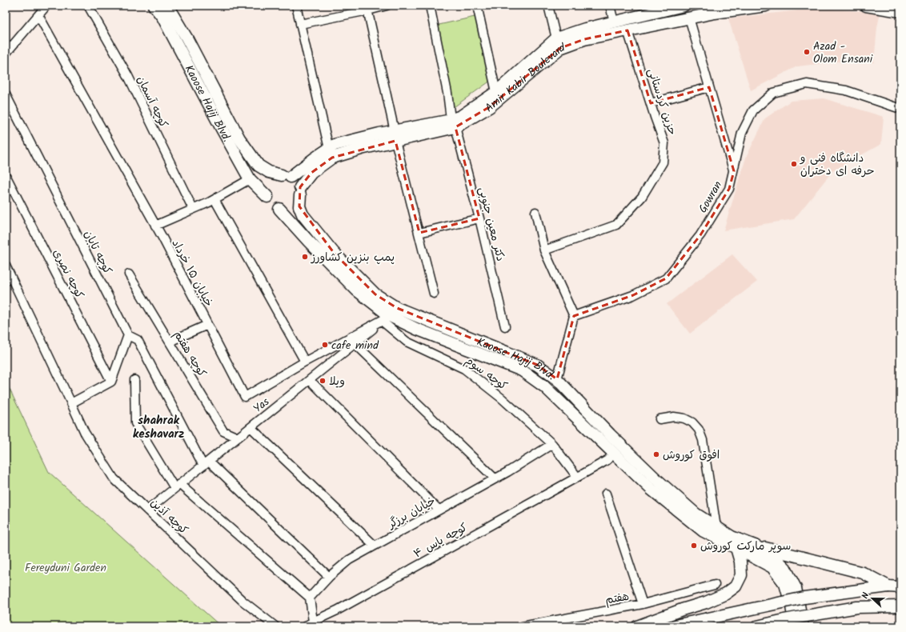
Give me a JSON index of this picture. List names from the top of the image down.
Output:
{
  "streets": {
    "street": [
      "Amir Kabir Boulevard",
      "کوچه آسمان",
      "حزین کردستانی",
      "Kaoose Hajij Blvd.",
      "Gowran",
      "دکتر معین جنوبی",
      "کوچه تابان",
      "خیابان ۱۵ خرداد",
      "کوچه نصری",
      "کوچه هفتم",
      "کوچه سوم",
      "Yas",
      "خیابان برزگر",
      "کوچه آذین",
      "کوچه یاس ۴",
      "هفتم"
    ]
  },
  "crossings": [
    ["Amir Kabir Boulevard", "حزین کردستانی"],
    ["Amir Kabir Boulevard", "Kaoose Hajij Blvd."],
    ["Amir Kabir Boulevard", "دکتر معین جنوبی"],
    ["Kaoose Hajij Blvd.", "خیابان ۱۵ خرداد"],
    ["Kaoose Hajij Blvd.", "کوچه سوم"],
    ["Kaoose Hajij Blvd.", "Yas"],
    ["Kaoose Hajij Blvd.", "کوچه یاس ۴"],
    ["خیابان ۱۵ خرداد", "کوچه سوم"],
    ["خیابان ۱۵ خرداد", "Yas"],
    ["کوچه هفتم", "Yas"],
    ["کوچه سوم", "Yas"],
    ["کوچه سوم", "خیابان برزگر"],
    ["کوچه سوم", "کوچه یاس ۴"],
    ["Yas", "کوچه آذین"]
  ],
  "districts": ["shahrak keshavarz"],
  "parks": ["Fereyduni Garden"],
  "places": [
    "Azad - Olom Ensani",
    "دانشگاه فنی و حرفه ای دختران",
    "پمپ بنزین کشاورز",
    "cafe mind",
    "ویلا",
    "افوق کوروش",
    "سوپر مارکت کوروش"
  ],
  "north": "left"
}
